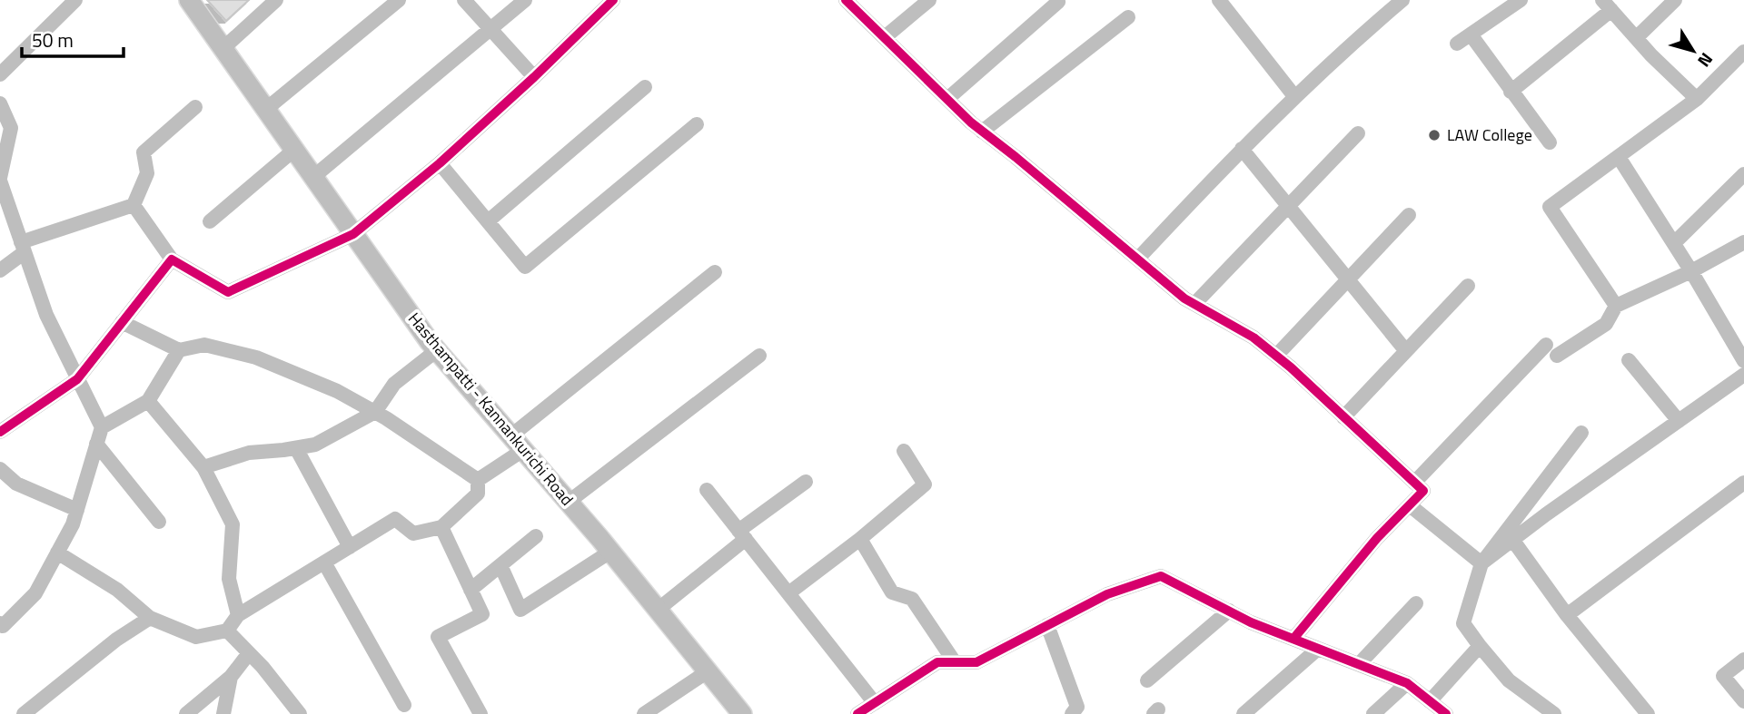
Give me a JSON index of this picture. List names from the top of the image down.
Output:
{
  "streets": {
    "main road": ["Hasthampatti - Kannankurichi Road"]
  },
  "places": ["LAW College"],
  "scale_bar": "50 m",
  "north": "bottom right"
}
